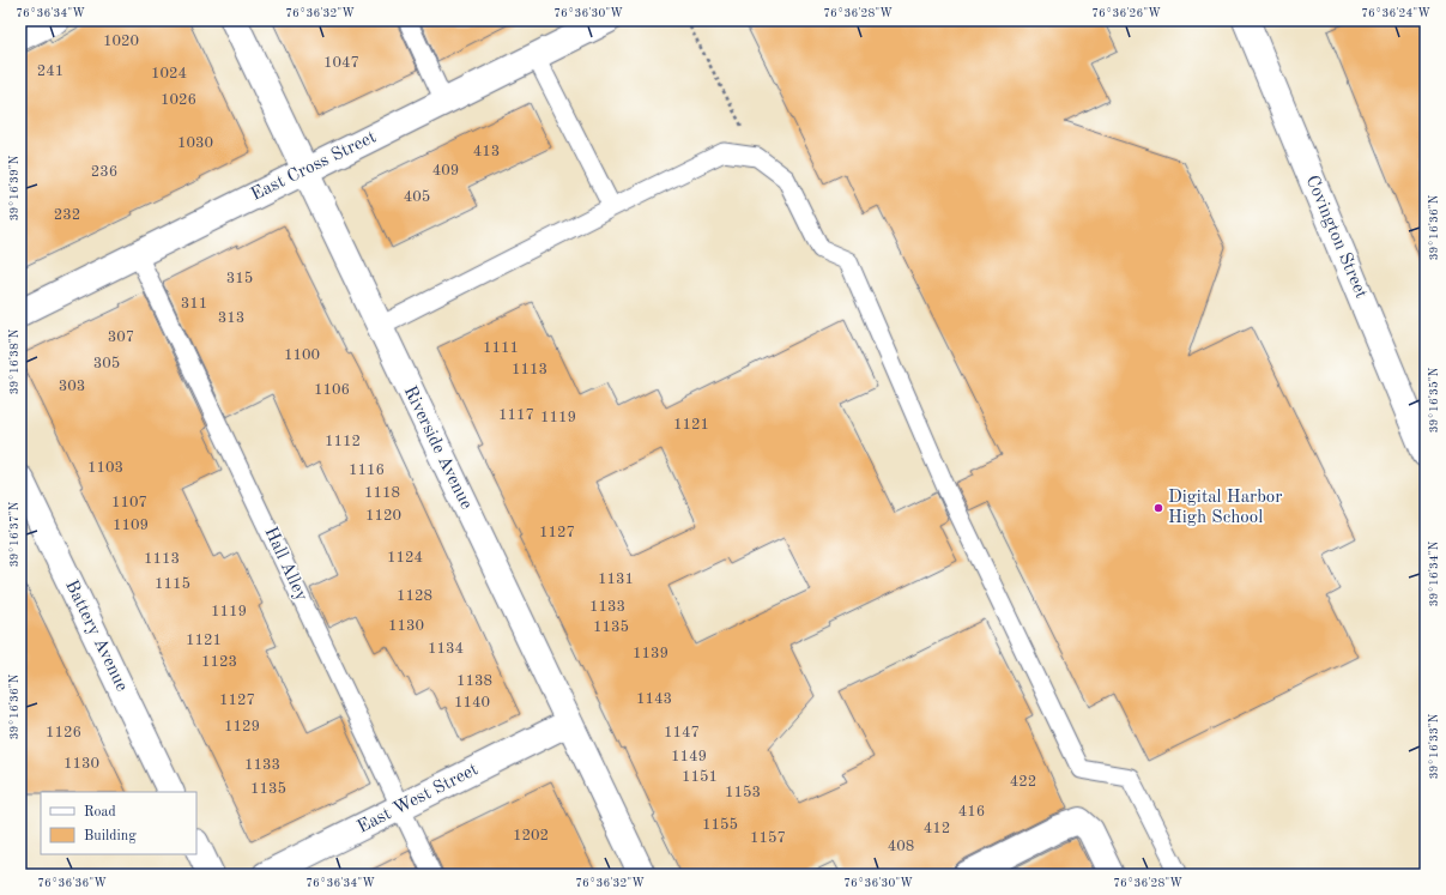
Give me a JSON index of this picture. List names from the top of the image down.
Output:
{
  "streets": {
    "street": [
      "East Cross Street",
      "Covington Street",
      "Riverside Avenue",
      "Battery Avenue",
      "East West Street"
    ],
    "lane": ["Hall Alley"]
  },
  "crossings": [
    ["East Cross Street", "Riverside Avenue"],
    ["East Cross Street", "Hall Alley"],
    ["Riverside Avenue", "East West Street"],
    ["Hall Alley", "East West Street"]
  ],
  "places": ["Digital Harbor High School"],
  "house_numbers": [
    "1020",
    "1047",
    "241",
    "1024",
    "1026",
    "1030",
    "413",
    "409",
    "236",
    "405",
    "232",
    "315",
    "311",
    "313",
    "307",
    "1111",
    "1100",
    "305",
    "1113",
    "303",
    "1106",
    "1117",
    "1119",
    "1121",
    "1112",
    "1103",
    "1116",
    "1118",
    "1107",
    "1120",
    "1109",
    "1127",
    "1124",
    "1113",
    "1131",
    "1115",
    "1128",
    "1133",
    "1119",
    "1130",
    "1135",
    "1121",
    "1134",
    "1139",
    "1123",
    "1138",
    "1143",
    "1127",
    "1140",
    "1129",
    "1126",
    "1147",
    "1149",
    "1130",
    "1133",
    "1151",
    "422",
    "1135",
    "1153",
    "416",
    "1155",
    "412",
    "1202",
    "1157",
    "408"
  ],
  "legend": ["Road", "Building"],
  "coordinates": [
    "76°36'34\"W",
    "76°36'32\"W",
    "76°36'30\"W",
    "76°36'28\"W",
    "76°36'26\"W",
    "76°36'24\"W",
    "39°16'39\"N",
    "39°16'36\"N",
    "39°16'38\"N",
    "39°16'35\"N",
    "39°16'37\"N",
    "39°16'34\"N",
    "39°16'33\"N",
    "76°36'36\"W"
  ]
}
